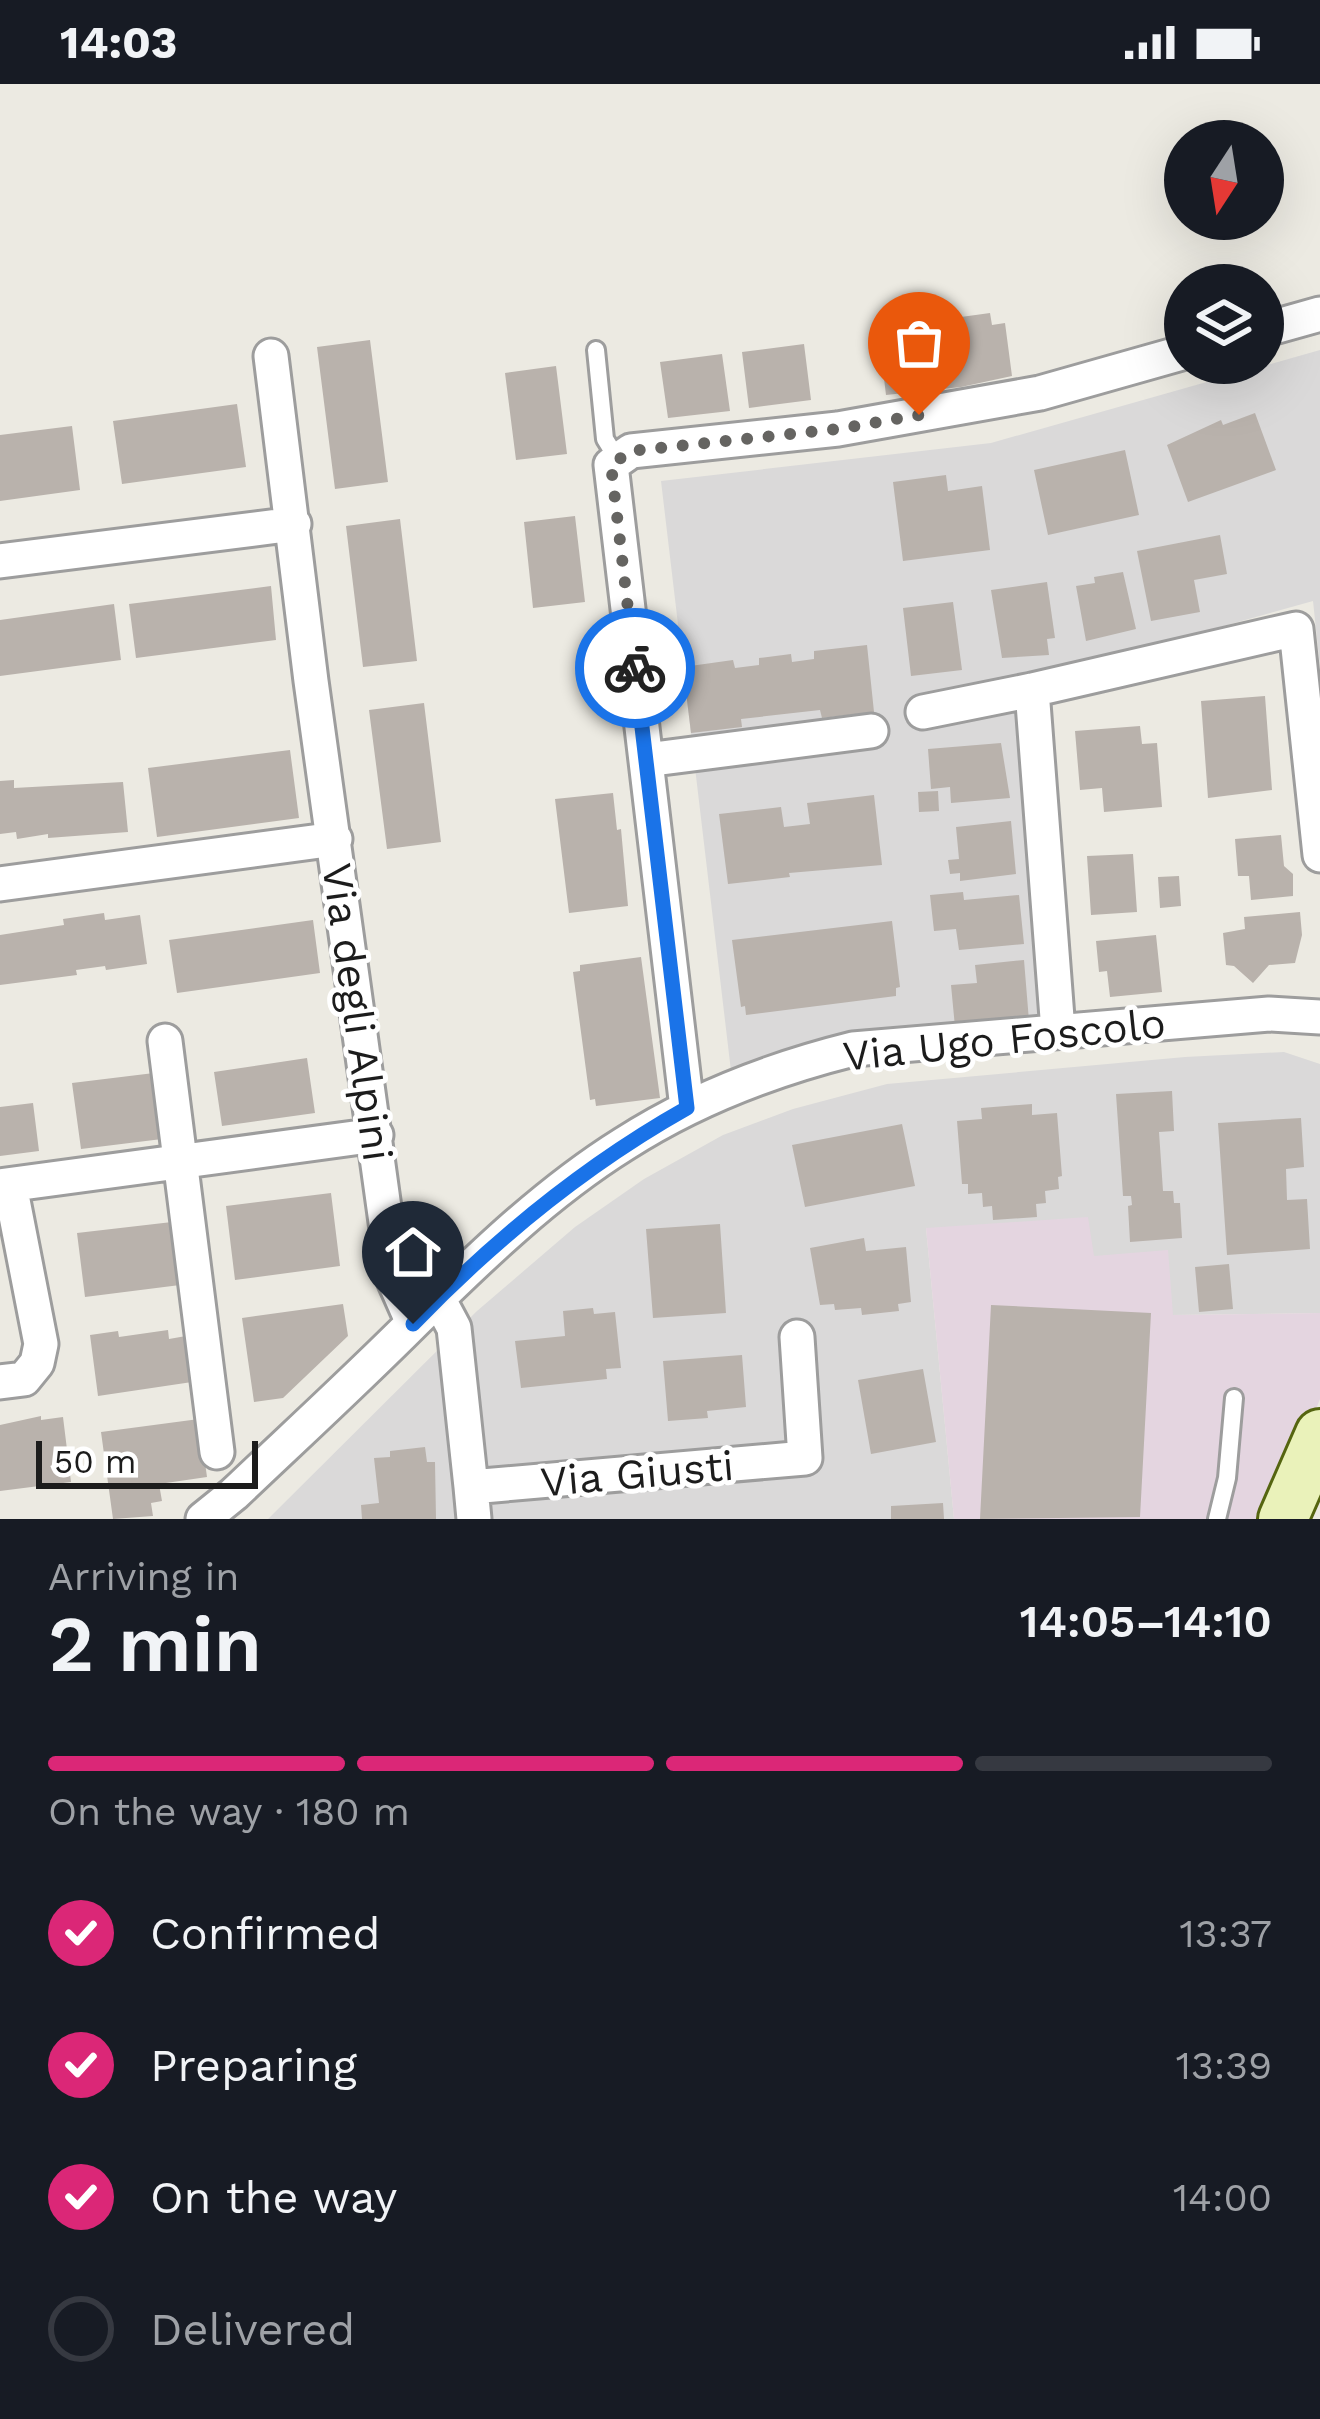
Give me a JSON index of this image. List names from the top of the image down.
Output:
{
  "streets": {
    "street": ["Via degli Alpini", "Via Ugo Foscolo", "Via Giusti"]
  },
  "crossings": [
    ["Via degli Alpini", "Via Ugo Foscolo"],
    ["Via Ugo Foscolo", "Via Giusti"]
  ],
  "scale_bar": "50 m",
  "north": "bottom",
  "page": {
    "status": "14:03",
    "scale": "50 m",
    "heading": ["2 min", "Arriving in", "14:05–14:10"],
    "bar": "On the way · 180 m",
    "list": [
      ["Confirmed", "13:37"],
      ["Preparing", "13:39"],
      ["On the way", "14:00"],
      "Delivered"
    ]
  }
}
